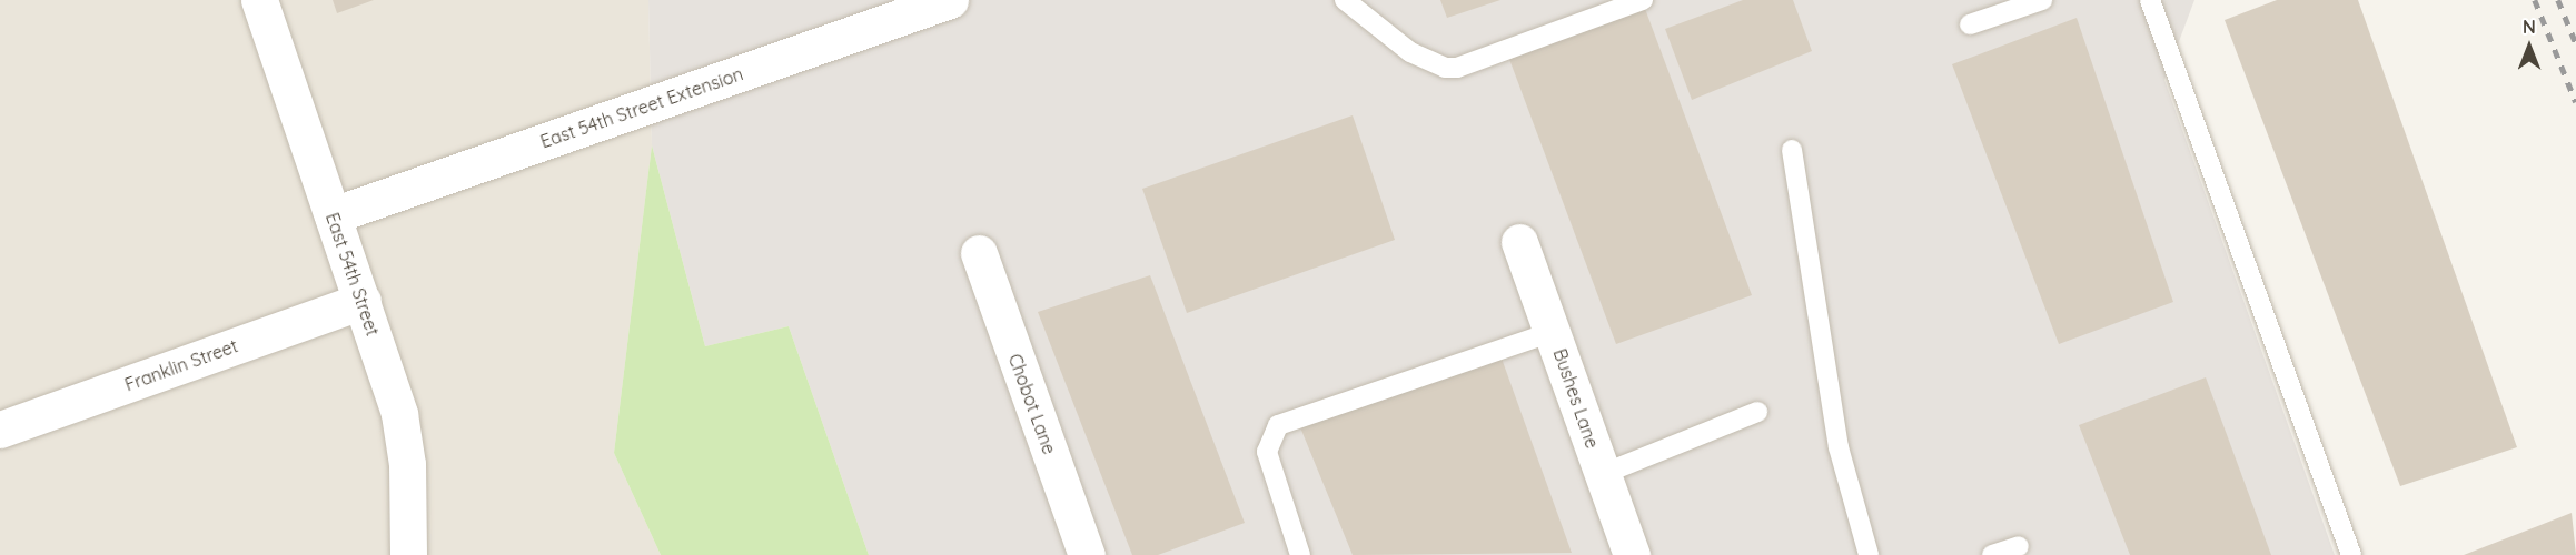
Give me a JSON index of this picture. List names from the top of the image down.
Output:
{
  "streets": {
    "street": [
      "East 54th Street Extension",
      "East 54th Street",
      "Franklin Street",
      "Bushes Lane",
      "Chobot Lane"
    ]
  },
  "crossings": [
    ["East 54th Street Extension", "East 54th Street"],
    ["East 54th Street", "Franklin Street"]
  ],
  "north": "top"
}
